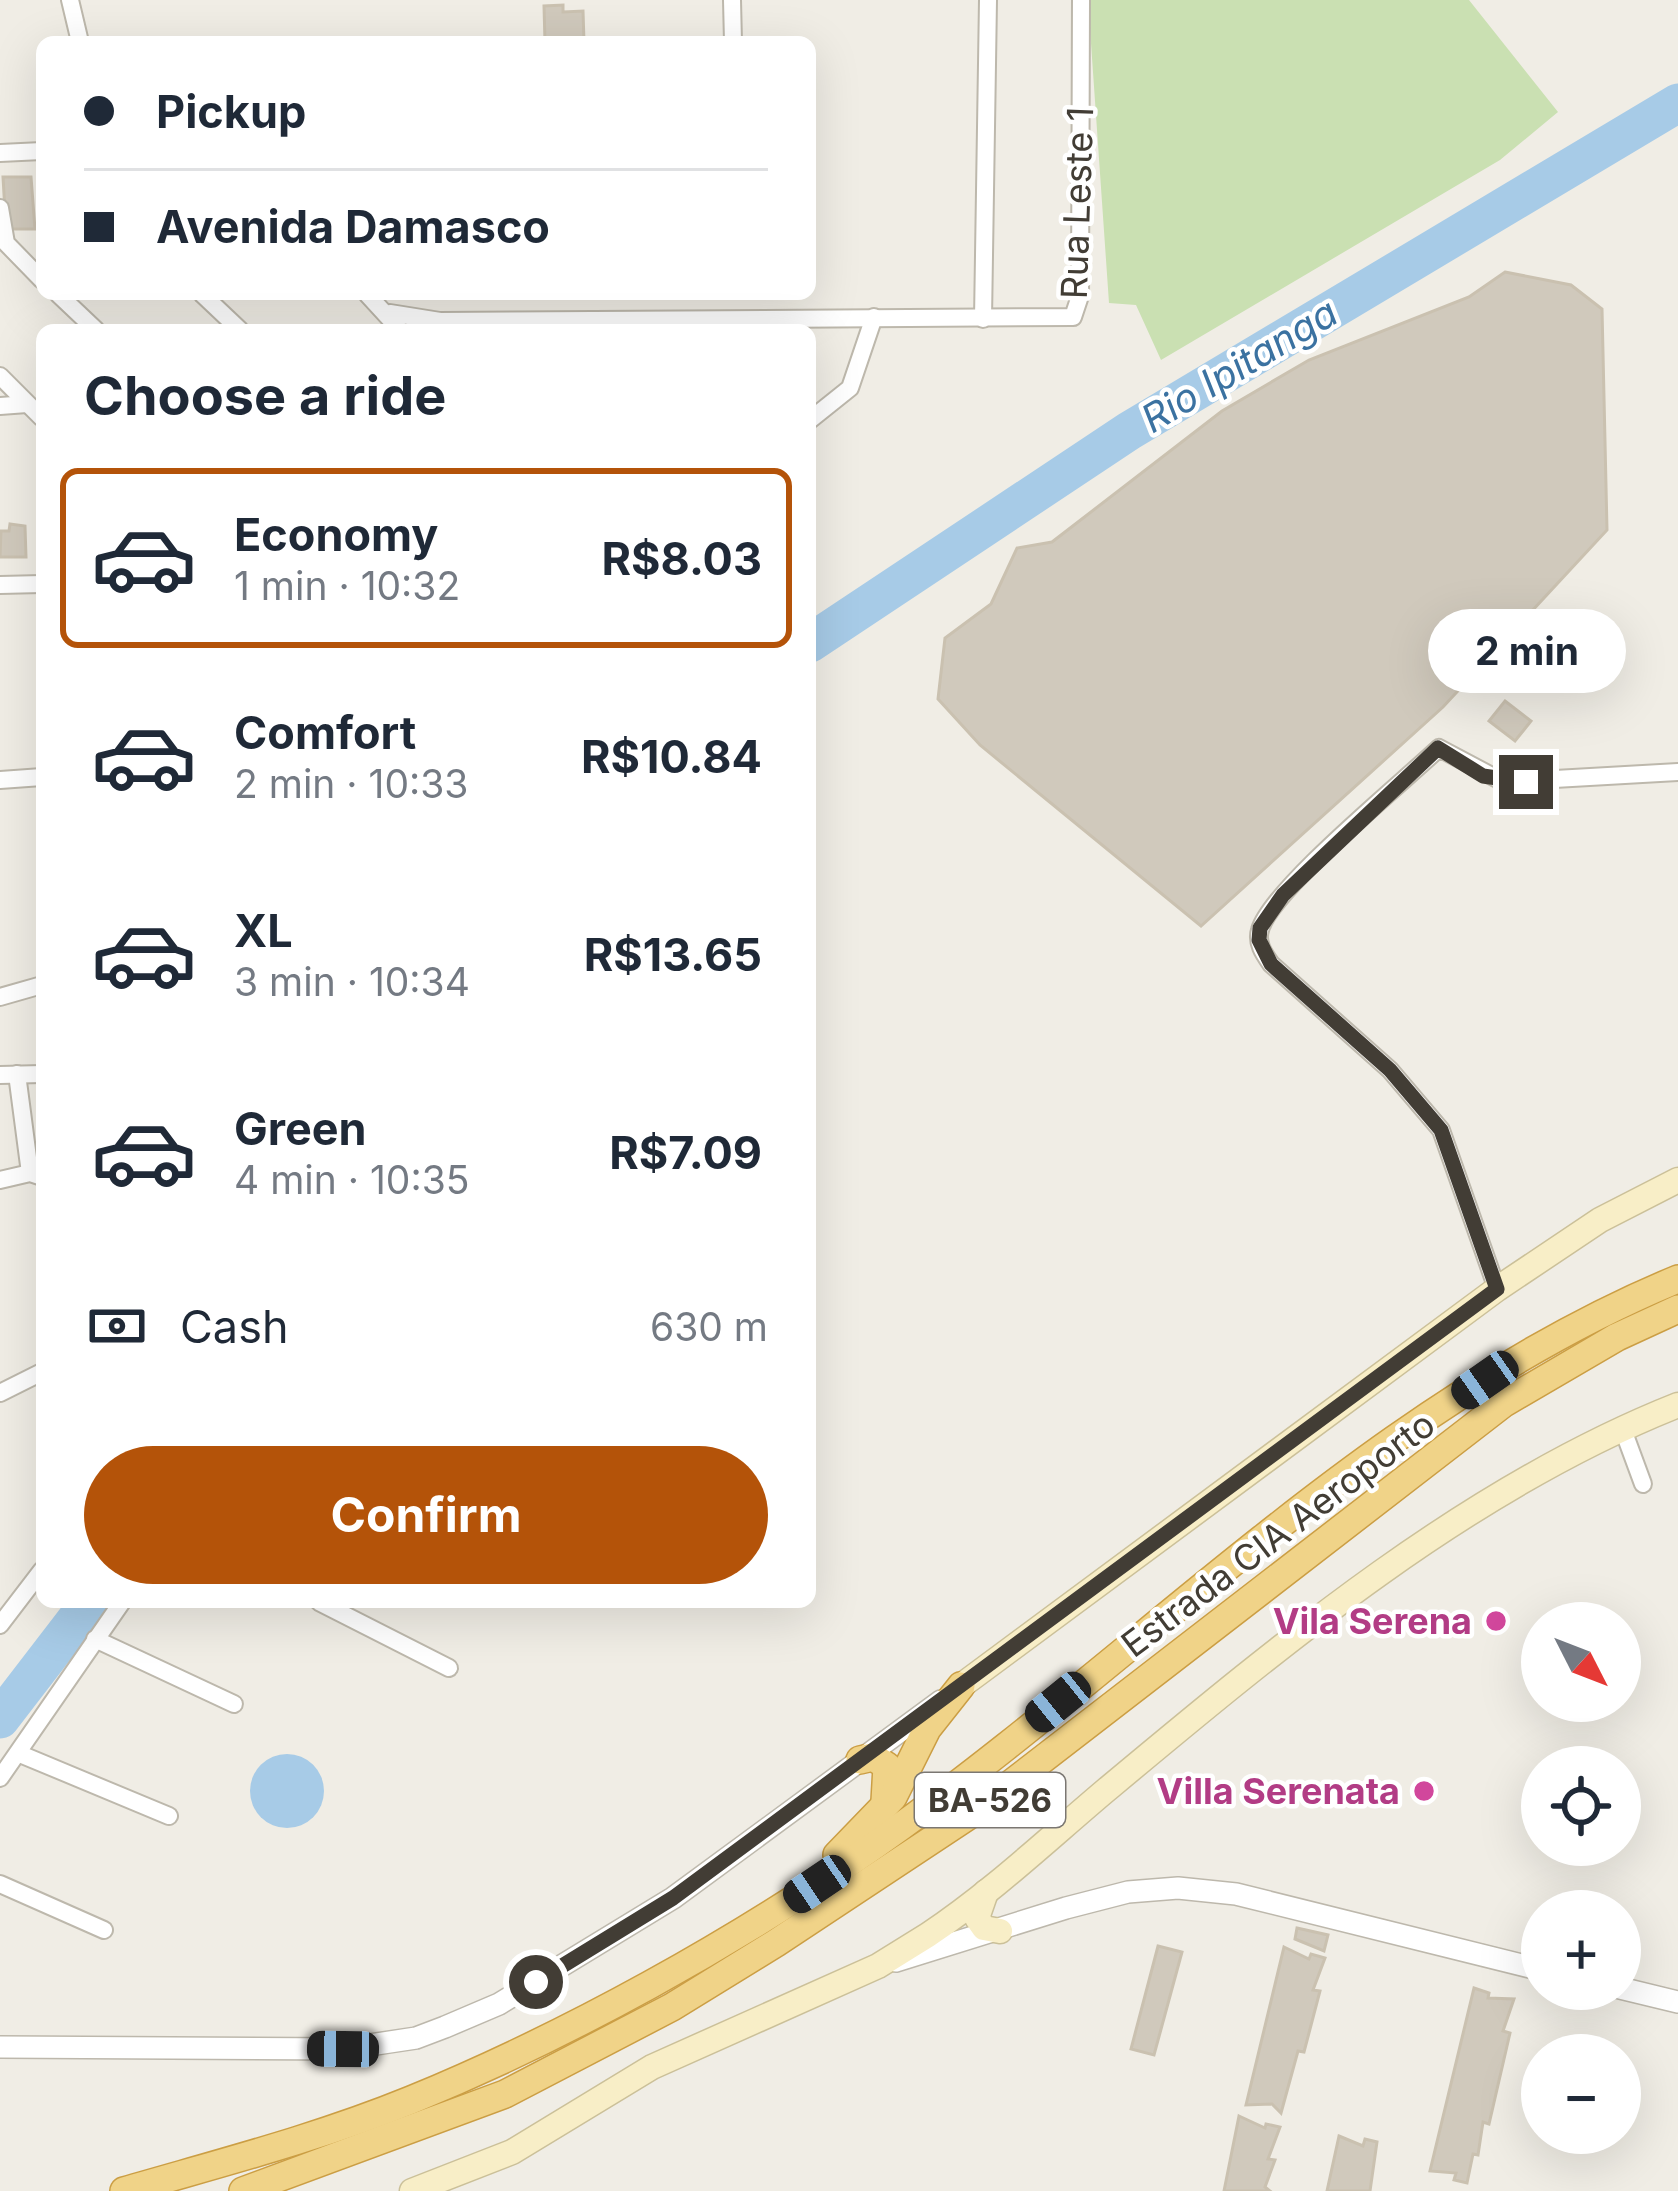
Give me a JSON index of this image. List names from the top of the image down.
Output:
{
  "streets": {
    "highway": ["Estrada CIA Aeroporto", "BA-526"],
    "street": ["Rua Leste 1"]
  },
  "water": ["Rio Ipitanga"],
  "places": ["Vila Serena", "Villa Serenata"],
  "north": "bottom right",
  "page": {
    "banner": ["Pickup", "Avenida Damasco"],
    "heading": "Choose a ride",
    "list": [
      {
        "name": "Economy",
        "note": "1 min · 10:32",
        "value": "R$8.03"
      },
      {
        "name": "Comfort",
        "note": "2 min · 10:33",
        "value": "R$10.84"
      },
      {
        "name": "XL",
        "note": "3 min · 10:34",
        "value": "R$13.65"
      },
      {
        "name": "Green",
        "note": "4 min · 10:35",
        "value": "R$7.09"
      }
    ],
    "bubble": "2 min",
    "pay": ["Cash", "630 m"],
    "buttons": "Confirm",
    "map_buttons": ["+", "−"]
  }
}
